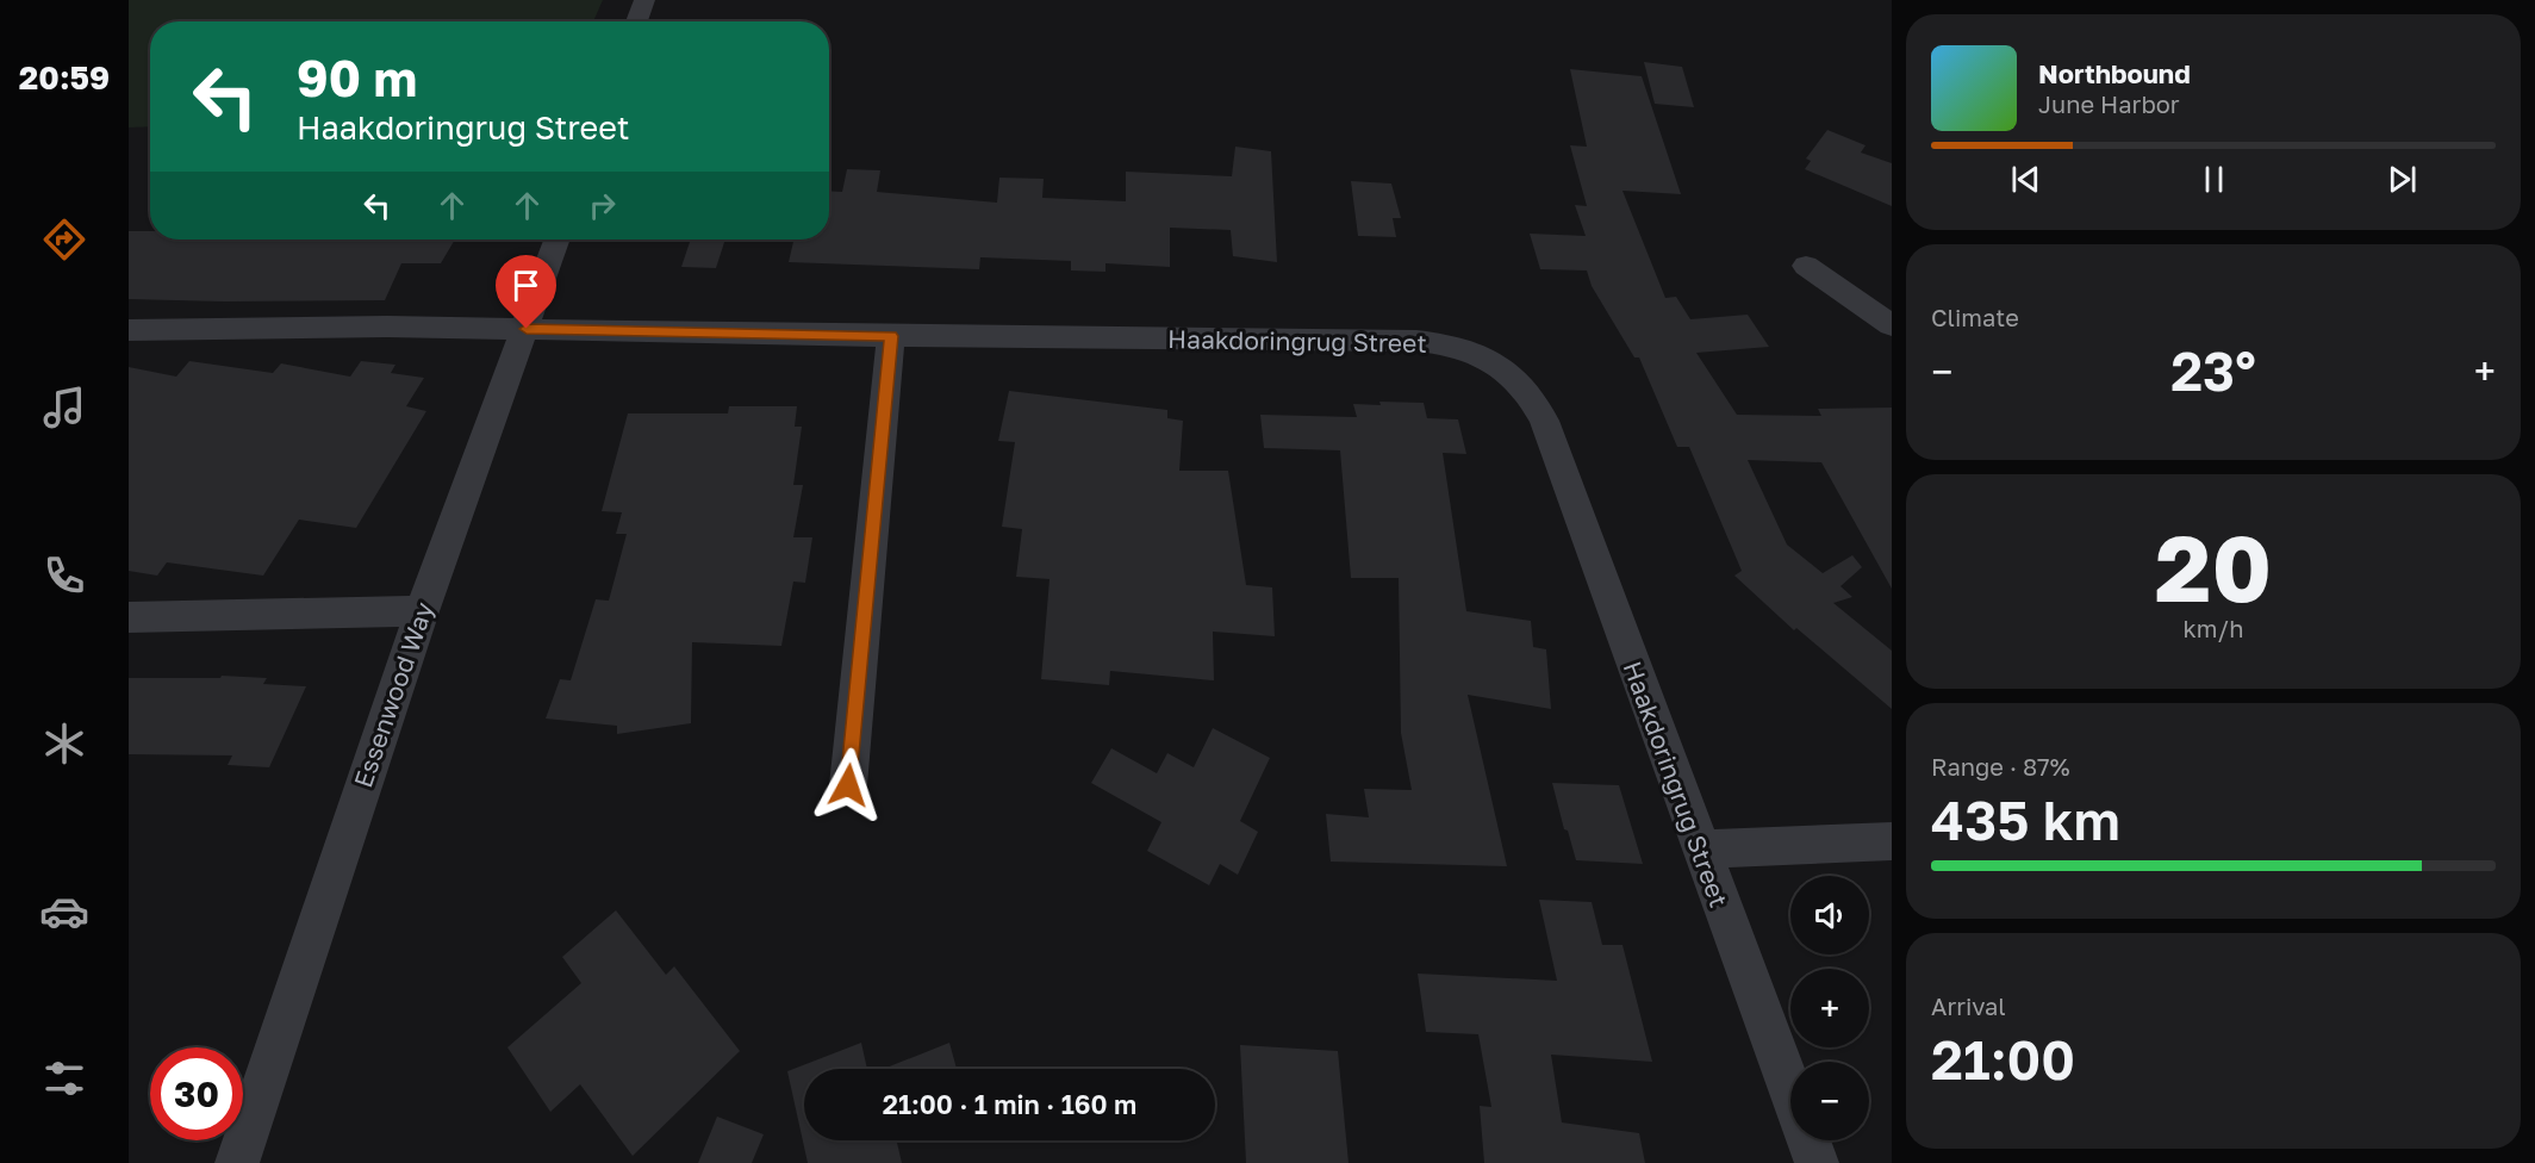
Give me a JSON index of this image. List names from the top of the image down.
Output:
{
  "streets": {
    "street": ["Haakdoringrug Street", "Essenwood Way"]
  },
  "crossings": [
    ["Haakdoringrug Street", "Essenwood Way"]
  ],
  "page": {
    "tabs": "20:59",
    "turn": ["90 m", "Haakdoringrug Street"],
    "song": ["Northbound", "June Harbor"],
    "tile": [
      "Climate",
      ["20", "km/h"],
      ["Range · 87%", "435 km"],
      ["Arrival", "21:00"]
    ],
    "heat": ["−", "23°", "+"],
    "map_buttons": ["+", "−"],
    "limit": "30",
    "trip": "21:00 · 1 min · 160 m"
  }
}
